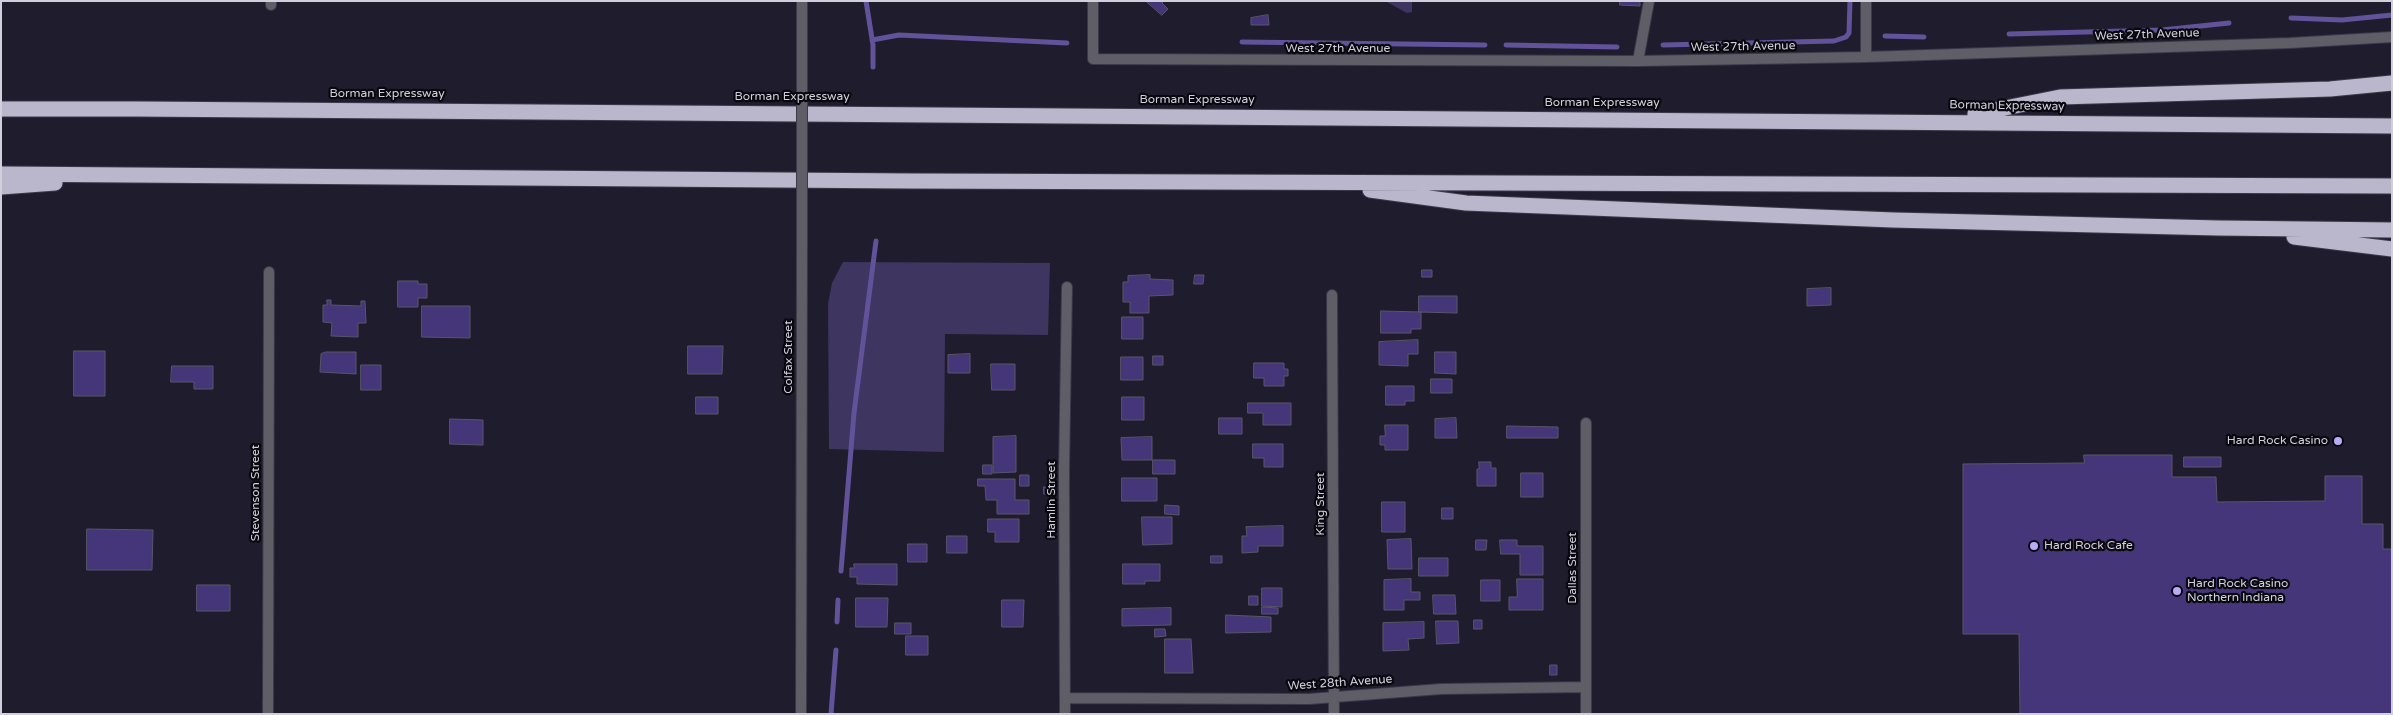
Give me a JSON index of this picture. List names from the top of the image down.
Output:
{
  "streets": {
    "highway": ["Borman Expressway"],
    "street": [
      "West 27th Avenue",
      "Colfax Street",
      "Stevenson Street",
      "Hamlin Street",
      "King Street",
      "Dallas Street",
      "West 28th Avenue"
    ]
  },
  "crossings": [
    ["Hamlin Street", "West 28th Avenue"],
    ["King Street", "West 28th Avenue"],
    ["Dallas Street", "West 28th Avenue"]
  ],
  "places": ["Hard Rock Casino", "Hard Rock Cafe", "Hard Rock Casino Northern Indiana"]
}
